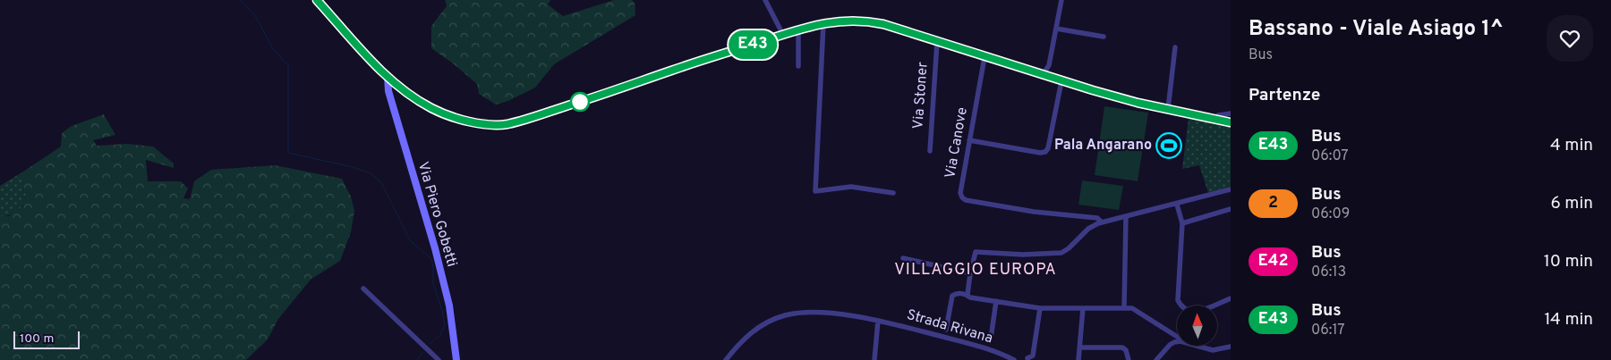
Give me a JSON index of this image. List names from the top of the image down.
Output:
{
  "streets": {
    "main road": ["Via Piero Gobetti"],
    "street": ["Via Stoner", "Via Canove", "Strada Rivana"]
  },
  "districts": ["VILLAGGIO EUROPA"],
  "places": {
    "sports": ["Pala Angarano"]
  },
  "lines": ["bus line E43"],
  "scale_bar": "100 m",
  "north": "top",
  "page": {
    "on_map": "E43",
    "heading": [
      ["Bassano - Viale Asiago 1^", "Bus"],
      "Partenze"
    ],
    "list": [
      {
        "mark": "E43",
        "name": "Bus",
        "note": "06:07",
        "value": "4 min"
      },
      {
        "mark": "2",
        "name": "Bus",
        "note": "06:09",
        "value": "6 min"
      },
      {
        "mark": "E42",
        "name": "Bus",
        "note": "06:13",
        "value": "10 min"
      },
      {
        "mark": "E43",
        "name": "Bus",
        "note": "06:17",
        "value": "14 min"
      }
    ],
    "scale": "100 m"
  }
}
